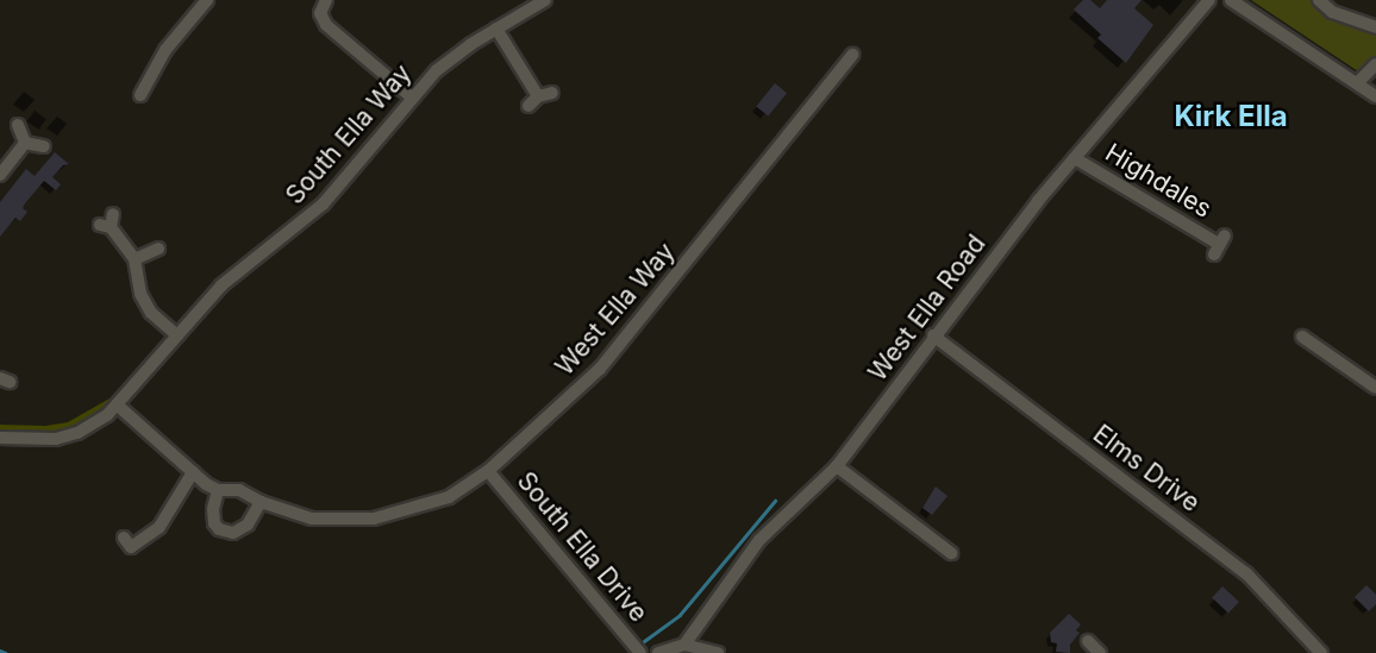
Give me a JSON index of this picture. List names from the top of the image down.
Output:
{
  "streets": {
    "street": [
      "South Ella Way",
      "Highdales",
      "West Ella Road",
      "West Ella Way",
      "Elms Drive",
      "South Ella Drive"
    ]
  },
  "crossings": [
    ["South Ella Way", "West Ella Way"],
    ["Highdales", "West Ella Road"],
    ["West Ella Road", "Elms Drive"],
    ["West Ella Way", "South Ella Drive"]
  ],
  "districts": ["Kirk Ella"]
}
